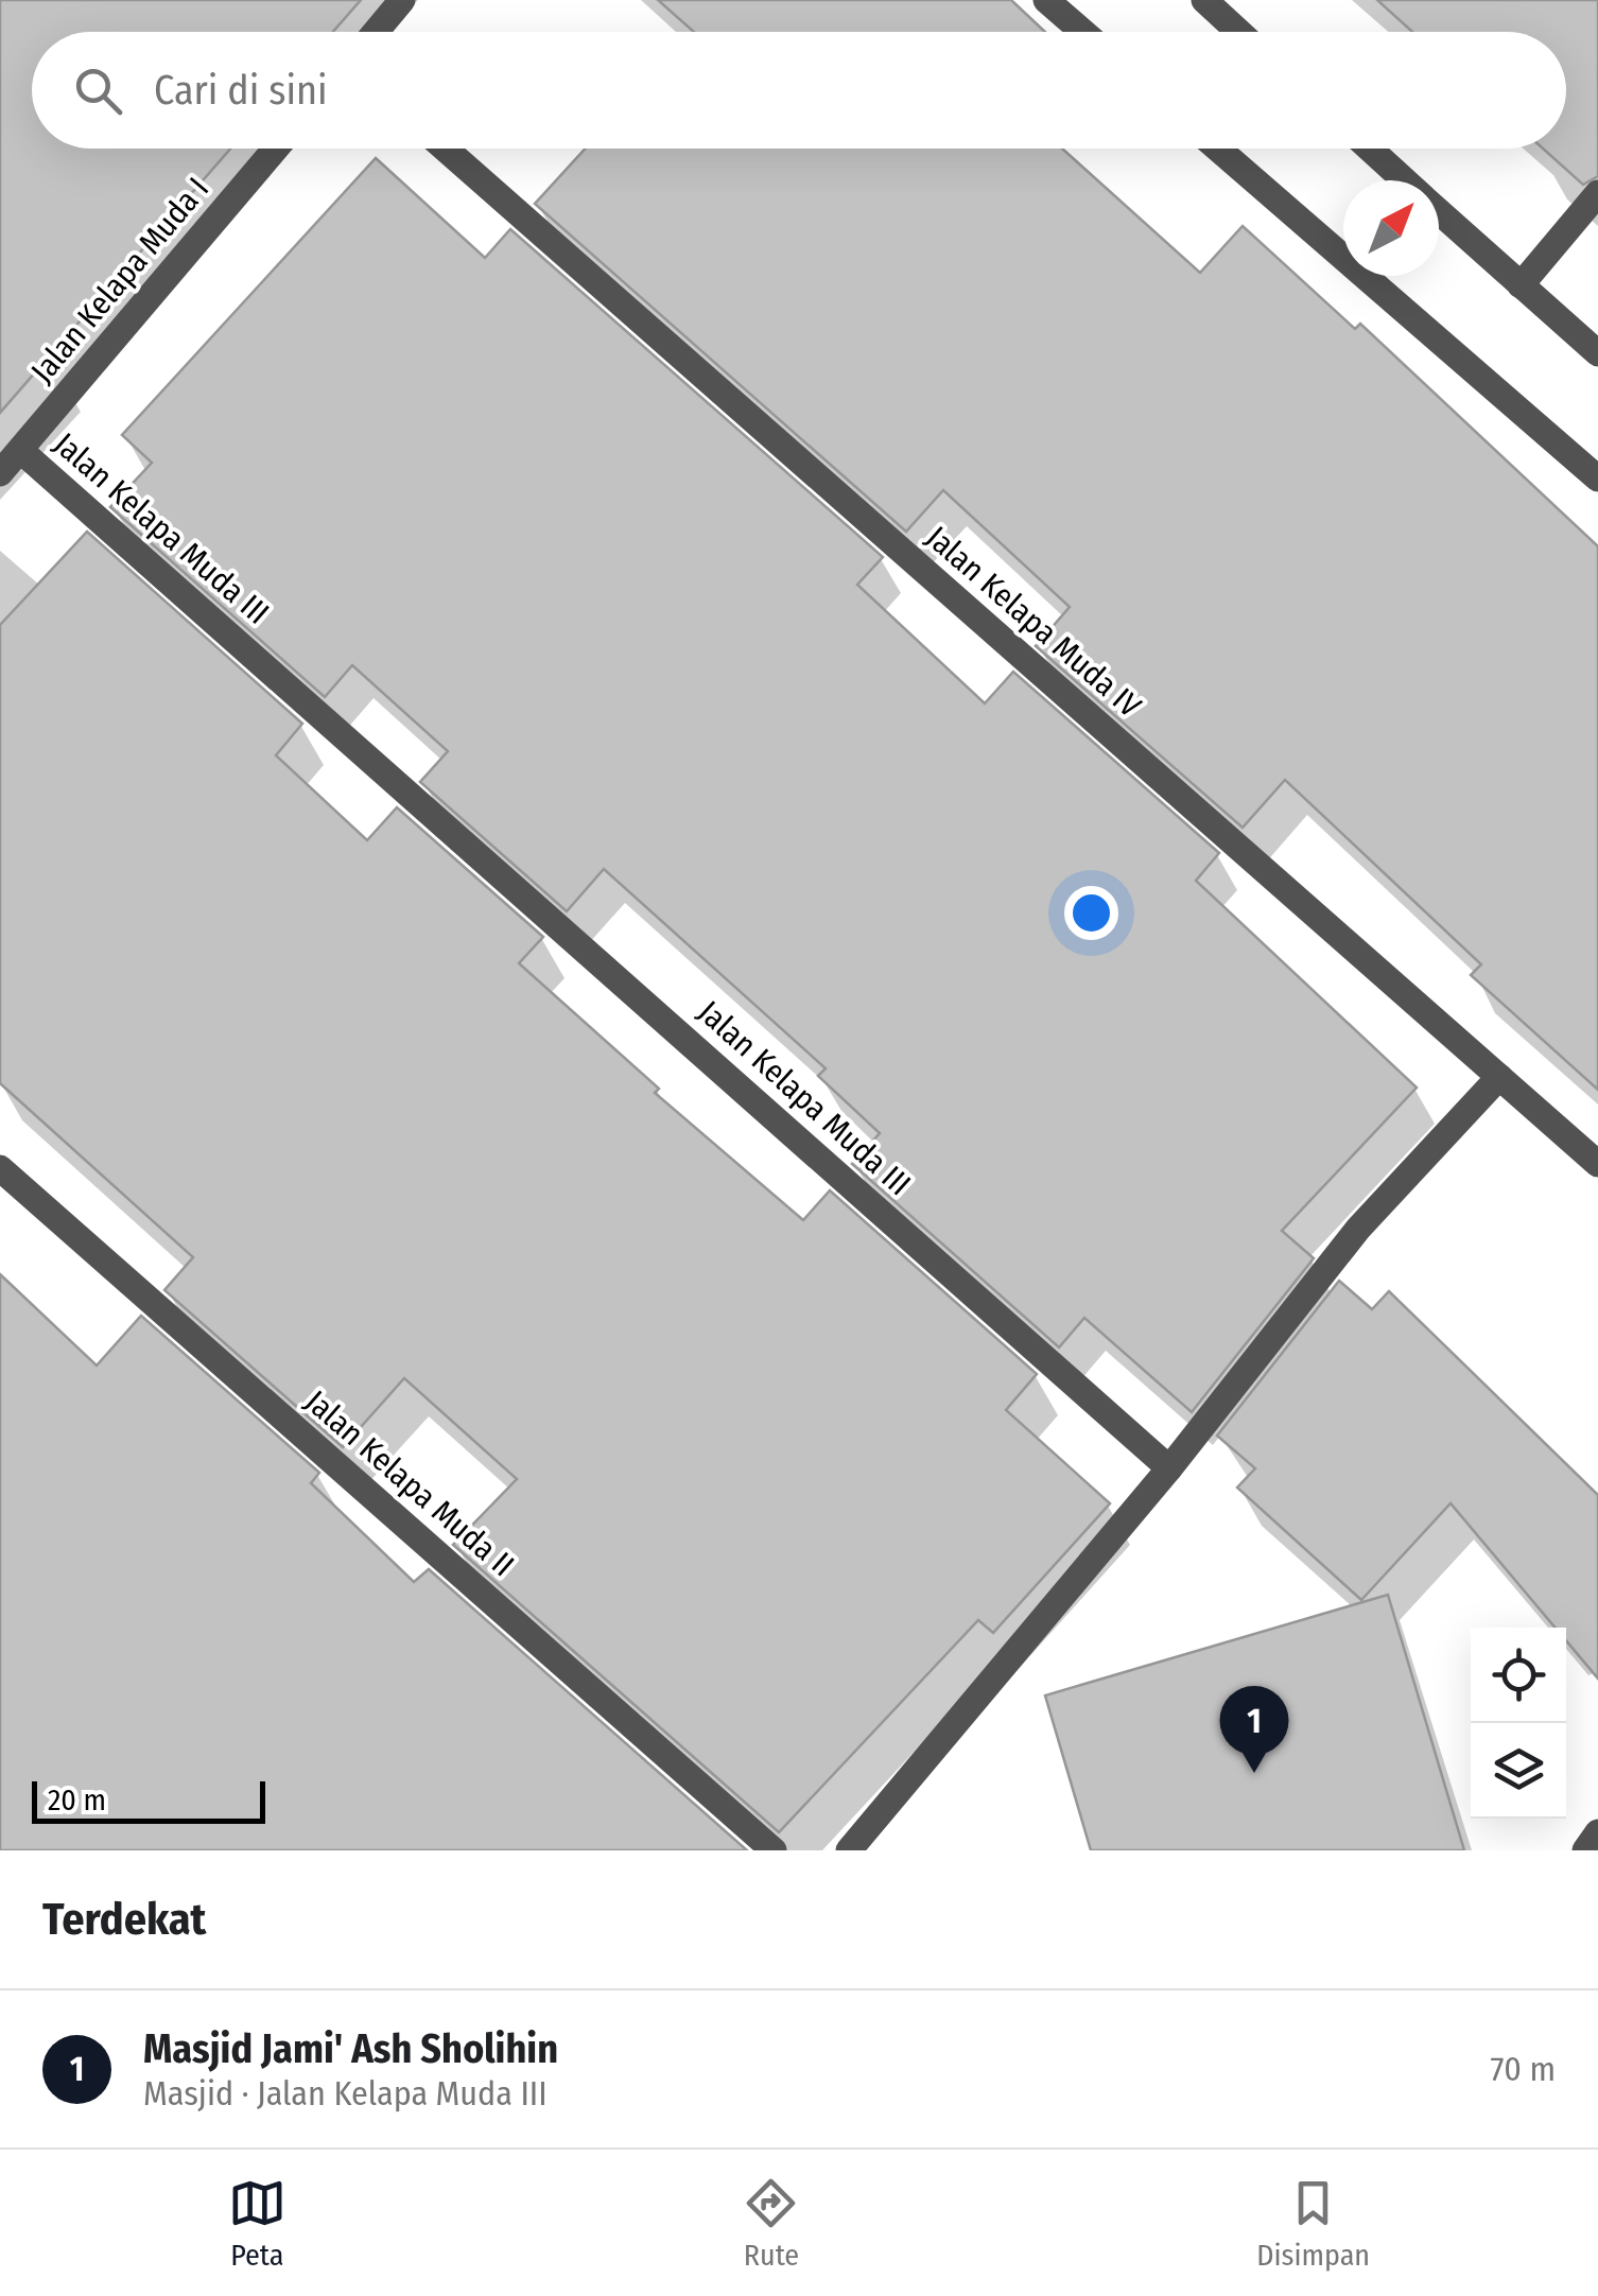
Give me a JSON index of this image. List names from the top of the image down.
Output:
{
  "streets": {
    "street": [
      "Jalan Kelapa Muda I",
      "Jalan Kelapa Muda III",
      "Jalan Kelapa Muda IV",
      "Jalan Kelapa Muda II"
    ]
  },
  "crossings": [
    ["Jalan Kelapa Muda I", "Jalan Kelapa Muda III"]
  ],
  "scale_bar": "20 m",
  "north": "top right",
  "page": {
    "search": "Cari di sini",
    "pins": "1",
    "scale": "20 m",
    "heading": "Terdekat",
    "list": [
      {
        "mark": "1",
        "name": "Masjid Jami' Ash Sholihin",
        "note": "Masjid · Jalan Kelapa Muda III",
        "value": "70 m"
      }
    ],
    "nav": ["Peta", "Rute", "Disimpan"]
  }
}
